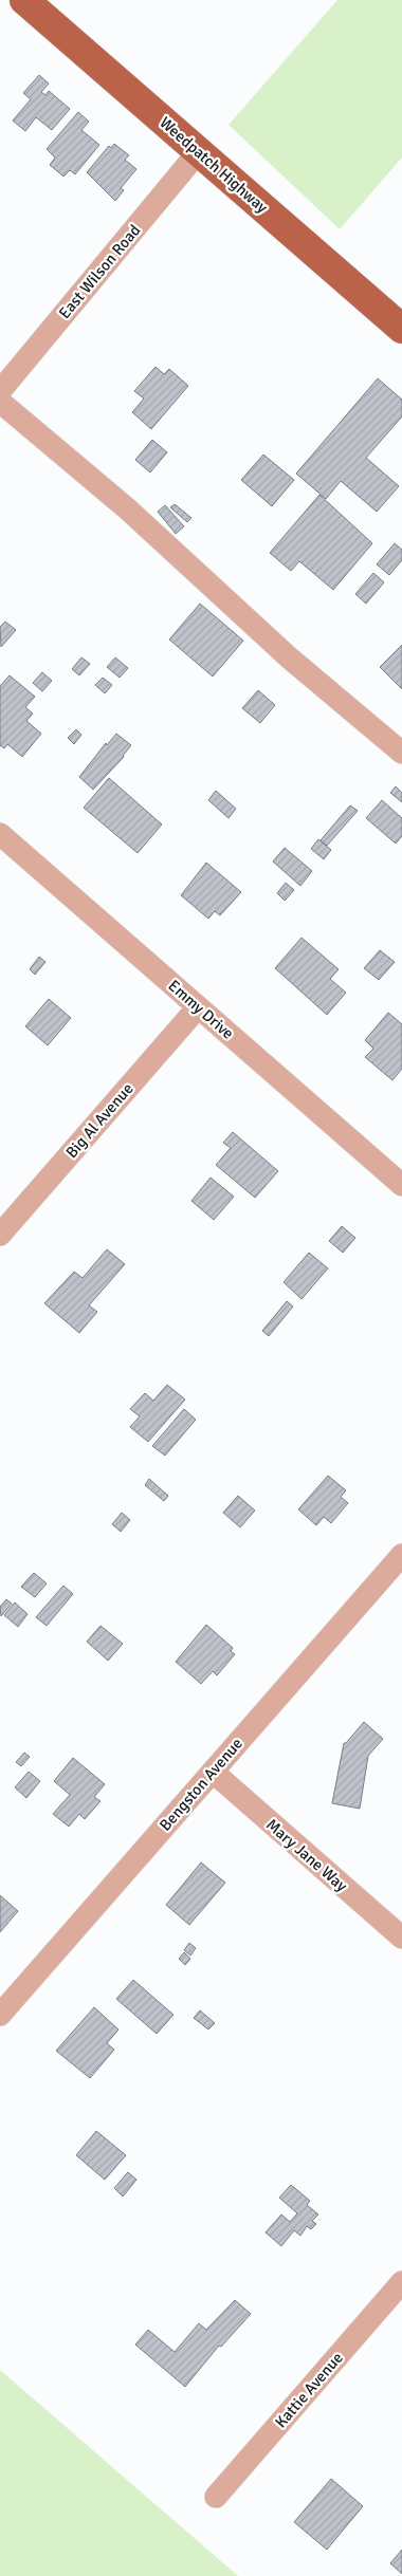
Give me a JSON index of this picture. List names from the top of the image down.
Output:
{
  "streets": {
    "main road": ["Weedpatch Highway"],
    "street": [
      "East Wilson Road",
      "Emmy Drive",
      "Big Al Avenue",
      "Bengston Avenue",
      "Mary Jane Way",
      "Kattie Avenue"
    ]
  },
  "crossings": [
    ["Weedpatch Highway", "East Wilson Road"],
    ["Emmy Drive", "Big Al Avenue"],
    ["Bengston Avenue", "Mary Jane Way"]
  ]
}
